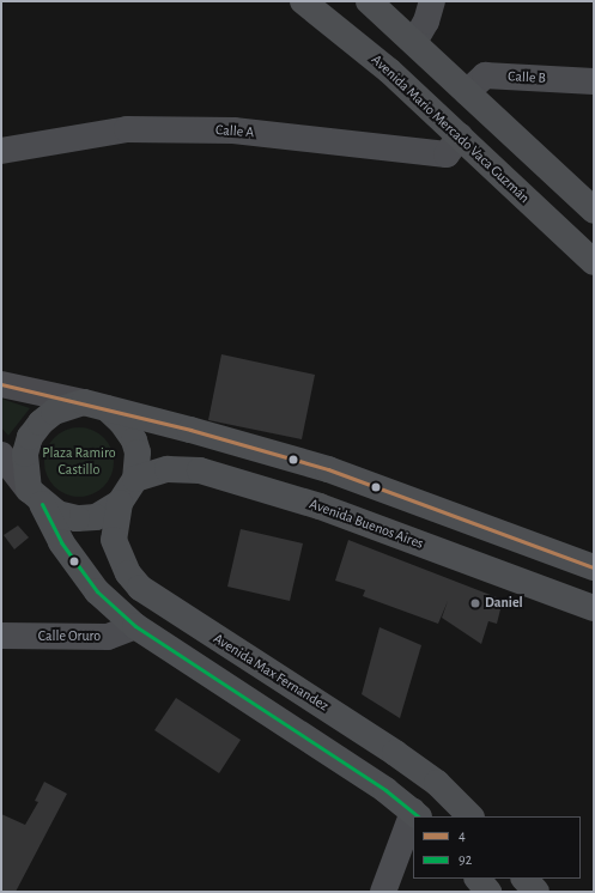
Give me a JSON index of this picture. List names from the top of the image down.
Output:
{
  "streets": {
    "main road": ["Avenida Mario Mercado Vaca Guzmán", "Avenida Buenos Aires", "Avenida Max Fernandez"],
    "street": ["Calle B", "Calle A", "Calle Oruro"]
  },
  "crossings": [
    ["Avenida Mario Mercado Vaca Guzmán", "Calle A"],
    ["Avenida Buenos Aires", "Avenida Max Fernandez"]
  ],
  "parks": ["Plaza Ramiro Castillo"],
  "places": ["Daniel"],
  "lines": ["transit line 4", "transit line 92"],
  "legend": ["4", "92"]
}
